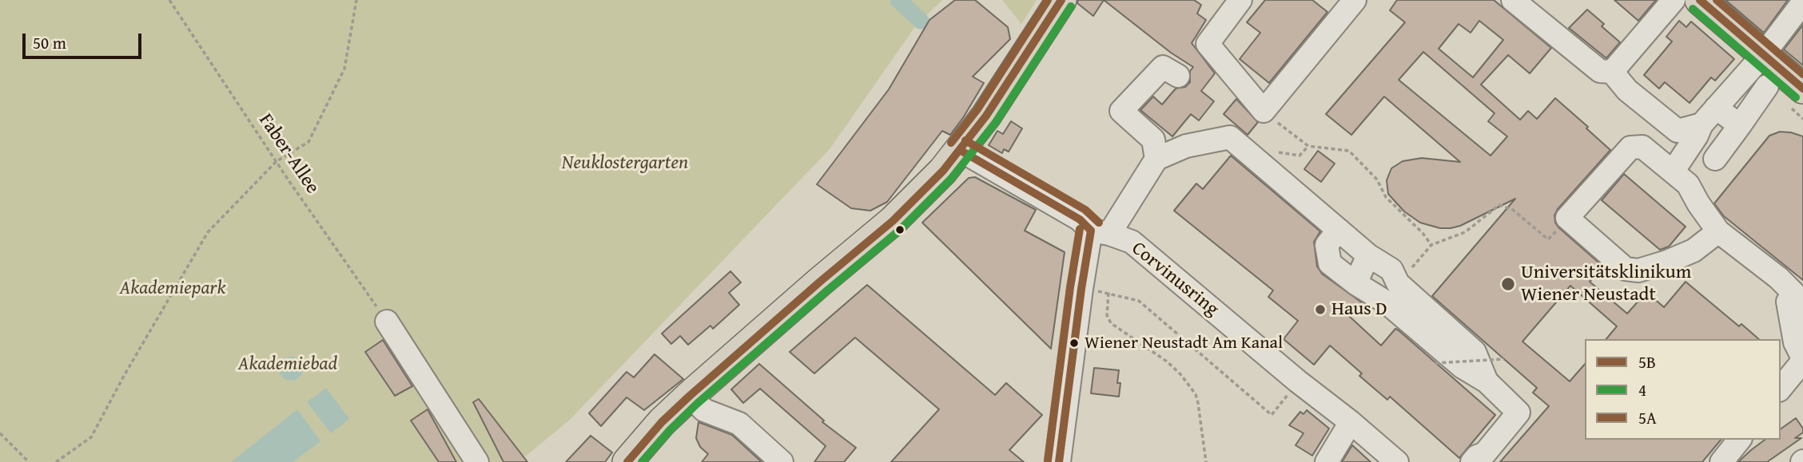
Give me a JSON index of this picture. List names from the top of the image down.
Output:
{
  "streets": {
    "street": ["Corvinusring"],
    "path": ["Faber-Allee"]
  },
  "parks": ["Neuklostergarten", "Akademiepark", "Akademiebad"],
  "places": ["Universitätsklinikum Wiener Neustadt", "Haus D", "Wiener Neustadt Am Kanal"],
  "lines": ["transit line 5B", "transit line 5A", "transit line 4"],
  "legend": ["5B", "4", "5A"],
  "scale_bar": "50 m"
}
